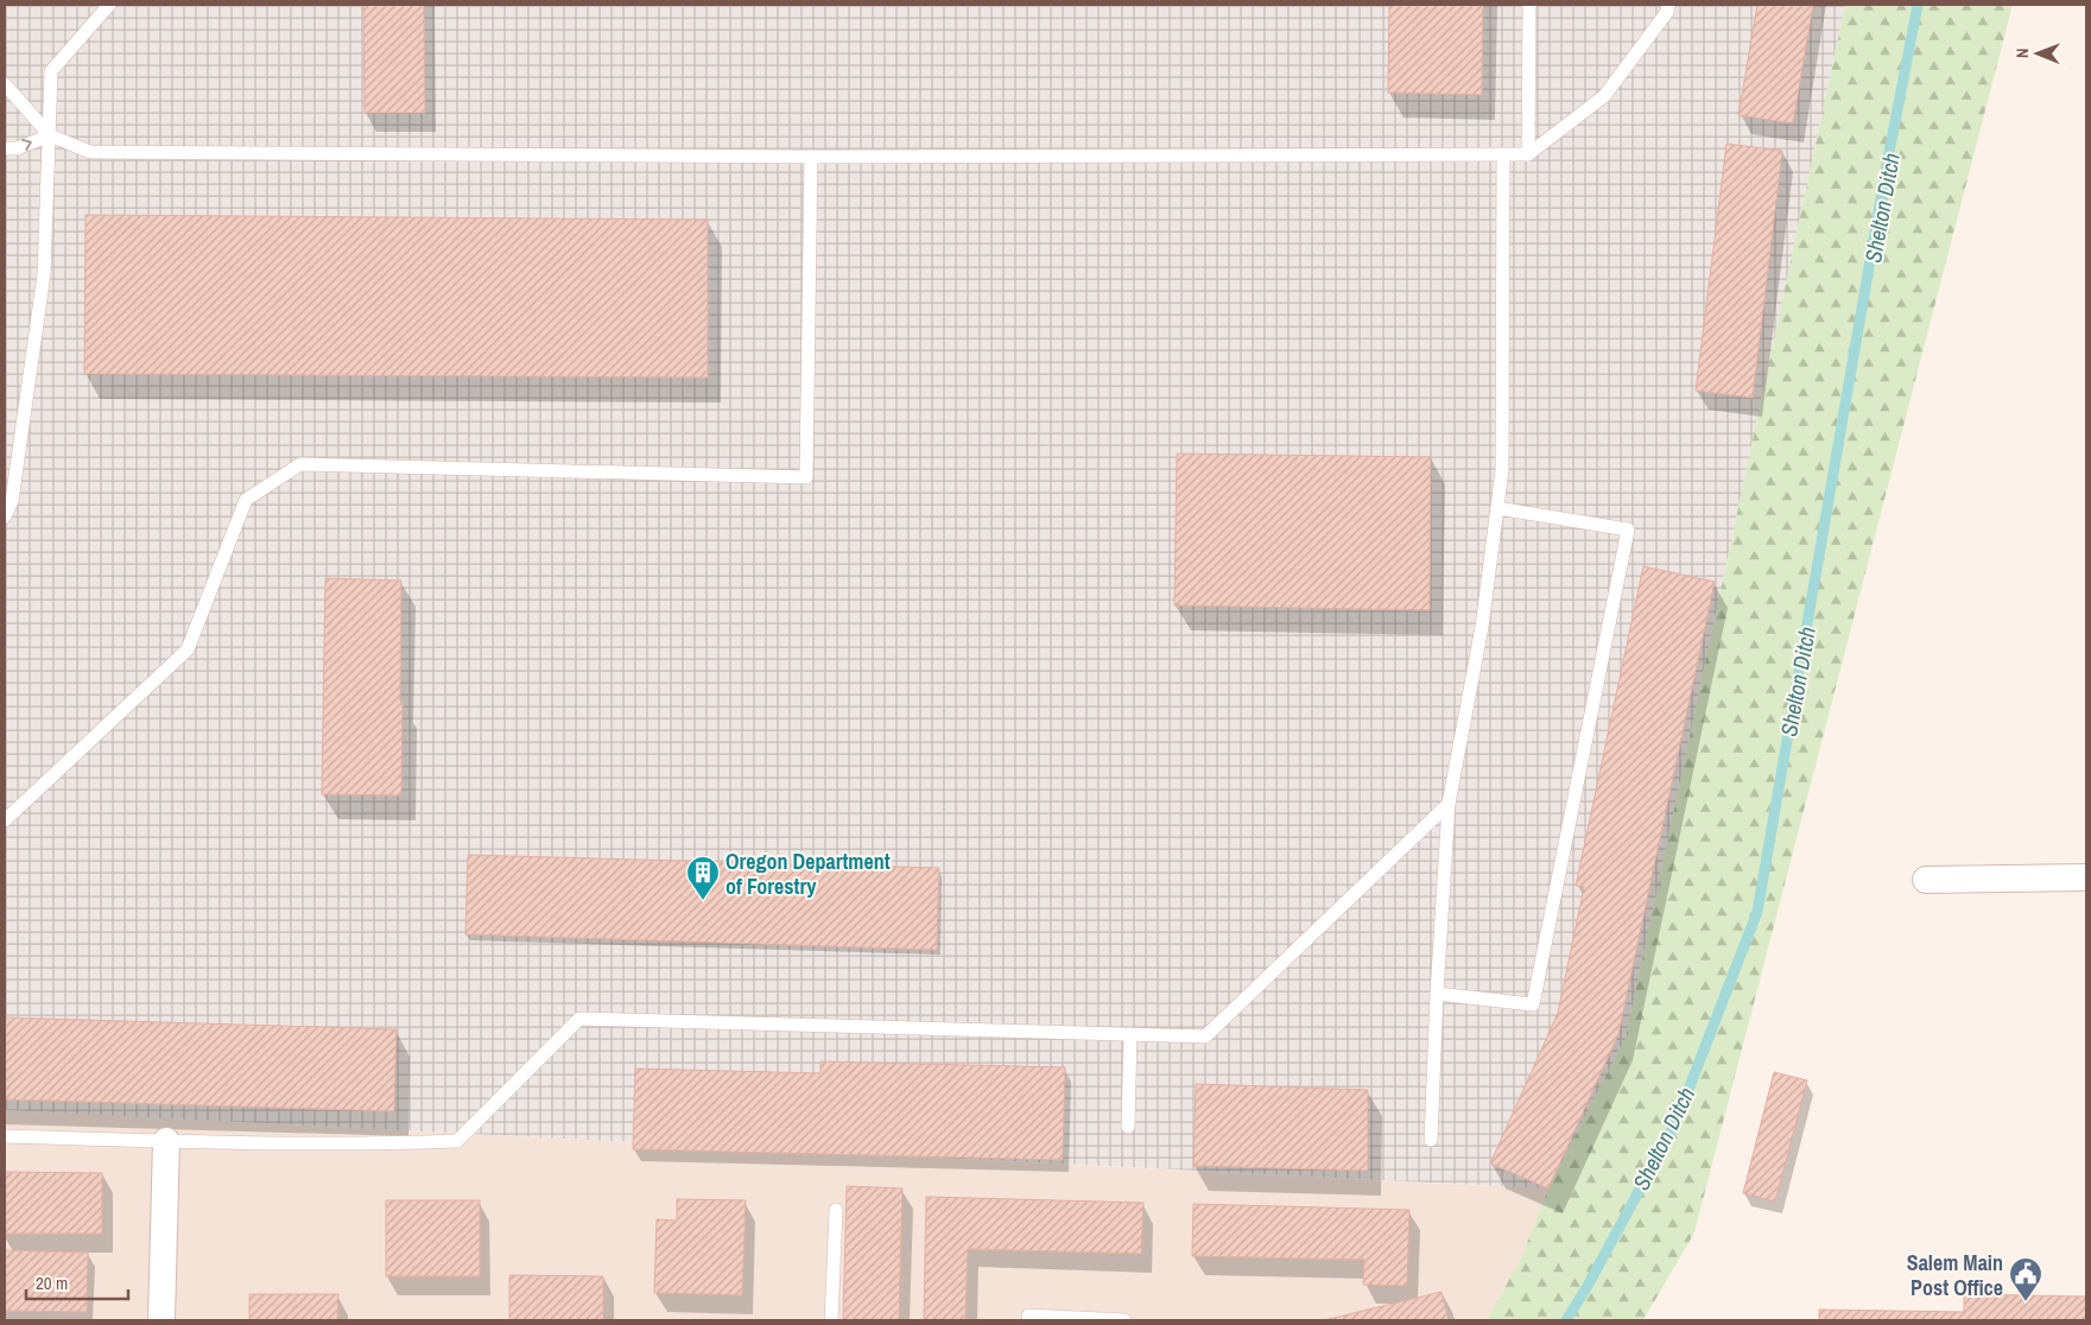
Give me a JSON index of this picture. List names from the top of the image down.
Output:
{
  "water": ["Shelton Ditch"],
  "places": {
    "building": ["Oregon Department of Forestry"],
    "public building": ["Salem Main Post Office"]
  },
  "scale_bar": "20 m",
  "north": "left"
}
